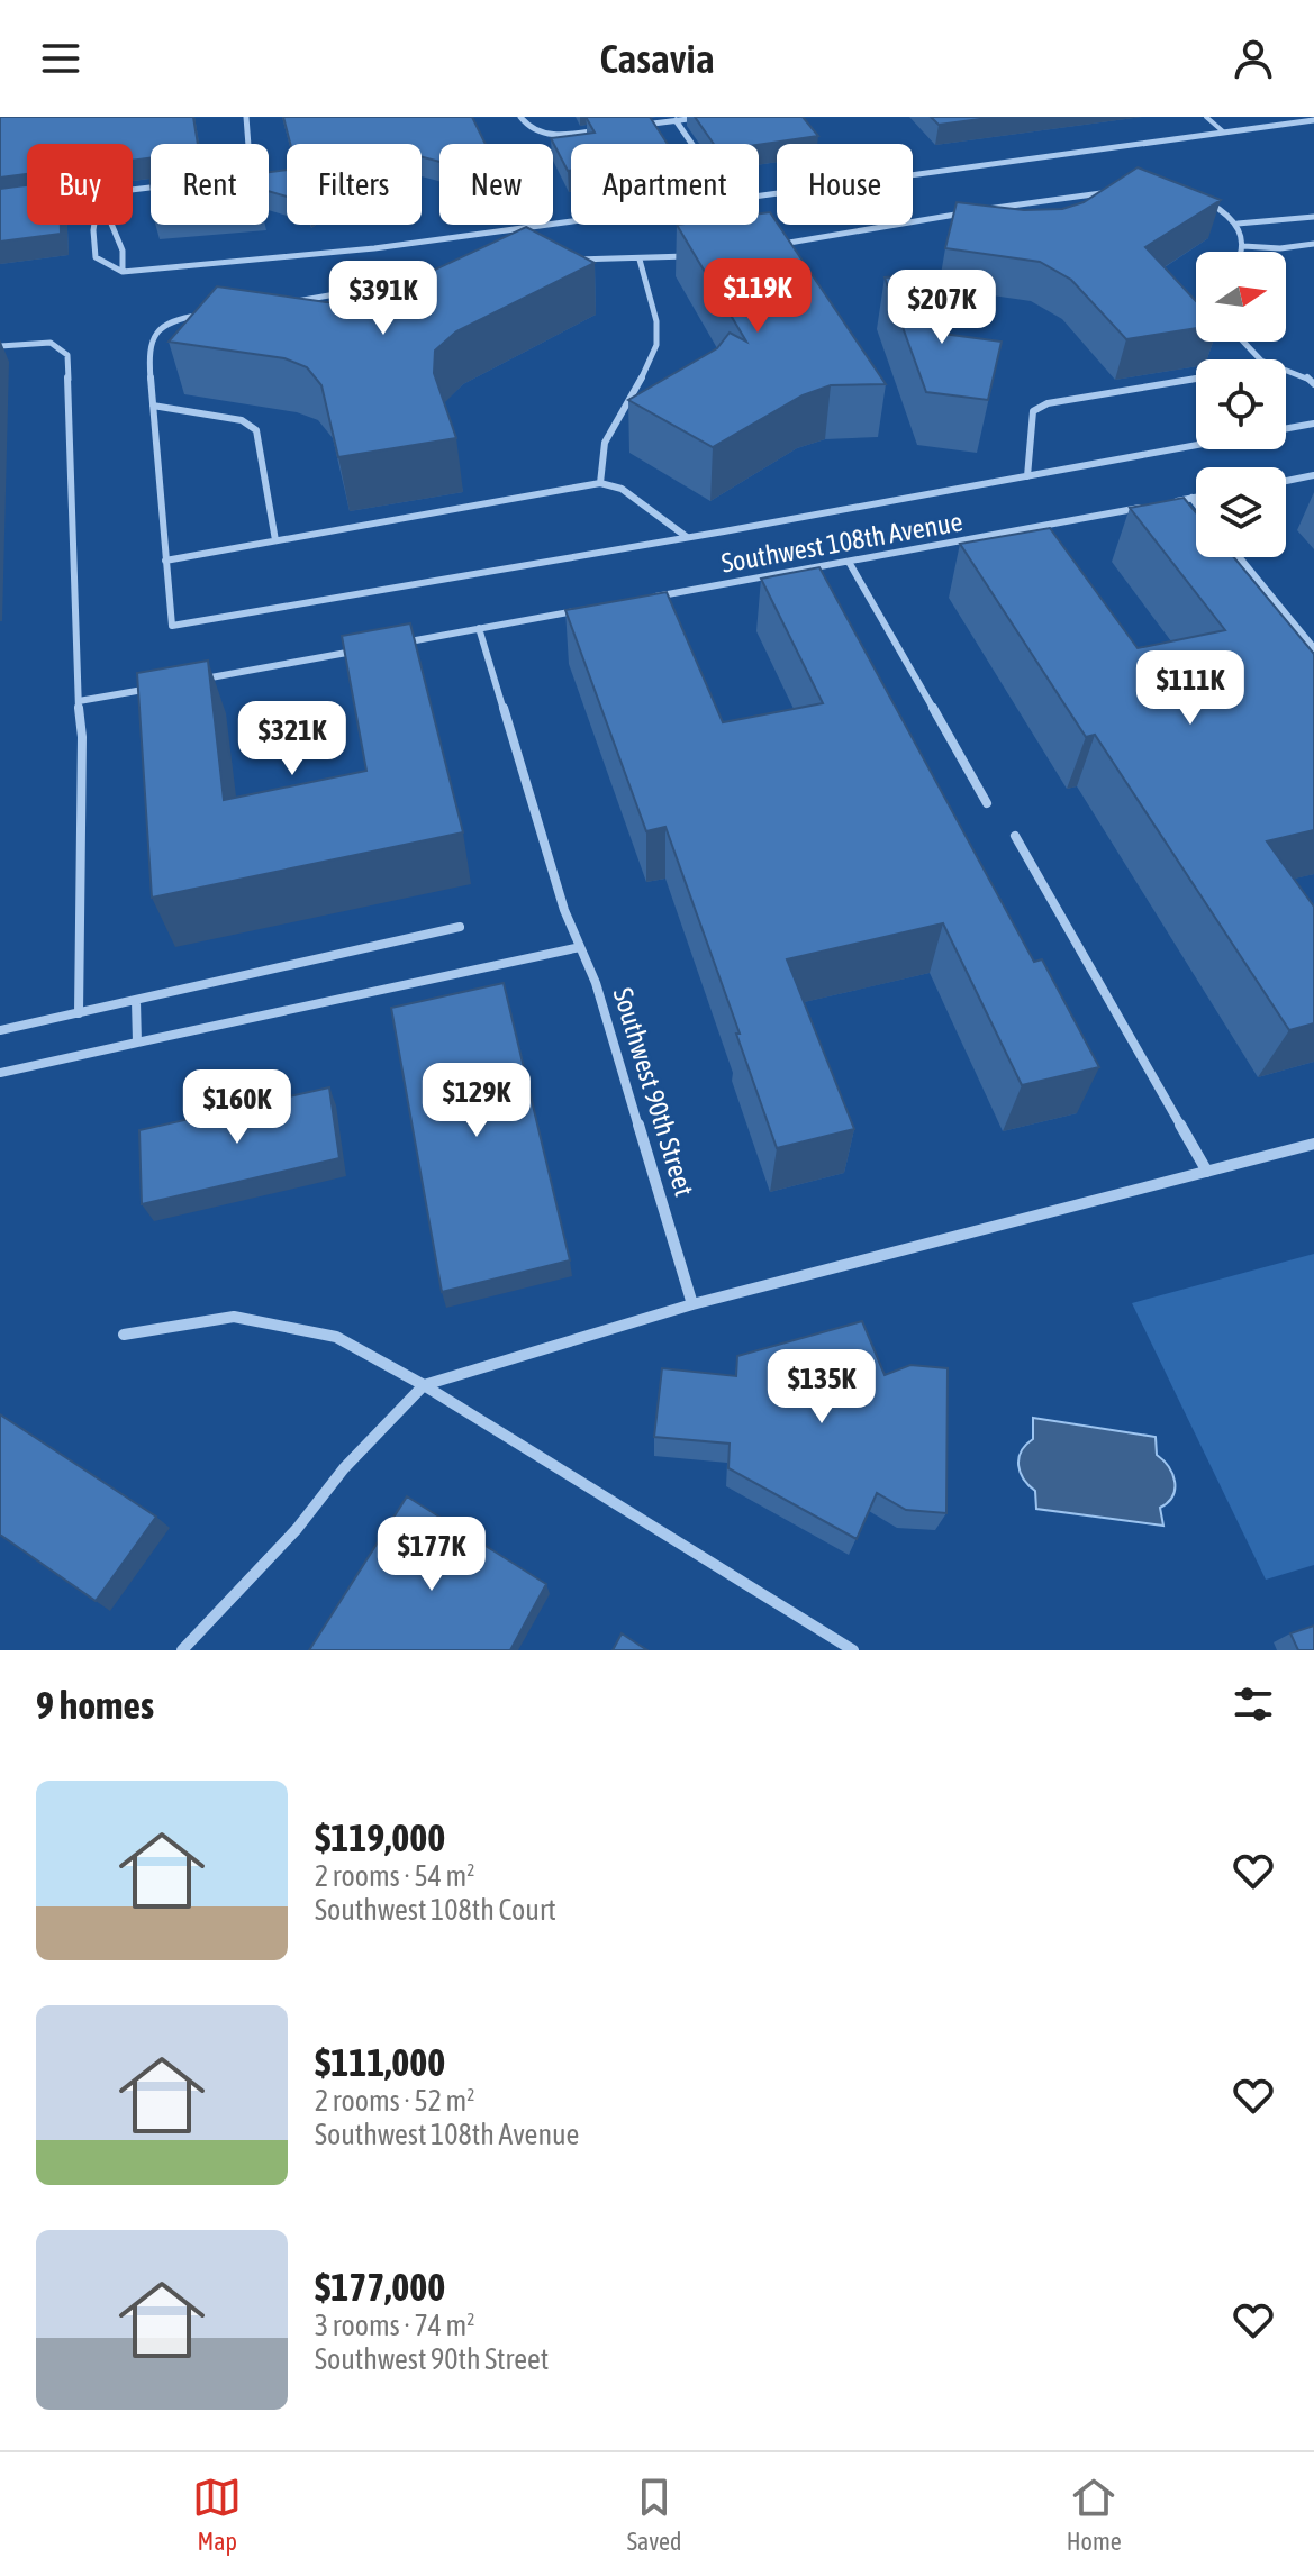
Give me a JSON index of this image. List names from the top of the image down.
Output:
{
  "streets": {
    "street": ["Southwest 108th Avenue", "Southwest 90th Street"]
  },
  "north": "right",
  "page": {
    "header": "Casavia",
    "chip": [
      "Buy",
      "Rent",
      "Filters",
      "New",
      "Apartment",
      "House"
    ],
    "price": [
      "$119K",
      "$391K",
      "$207K",
      "$111K",
      "$321K",
      "$129K",
      "$160K",
      "$135K",
      "$177K"
    ],
    "heading": "9 homes",
    "list": [
      {
        "name": "$119,000",
        "note": "2 rooms · 54 m² · Southwest 108th Court"
      },
      {
        "name": "$111,000",
        "note": "2 rooms · 52 m² · Southwest 108th Avenue"
      },
      {
        "name": "$177,000",
        "note": "3 rooms · 74 m² · Southwest 90th Street"
      }
    ],
    "tabs": ["Map", "Saved", "Home"]
  }
}
